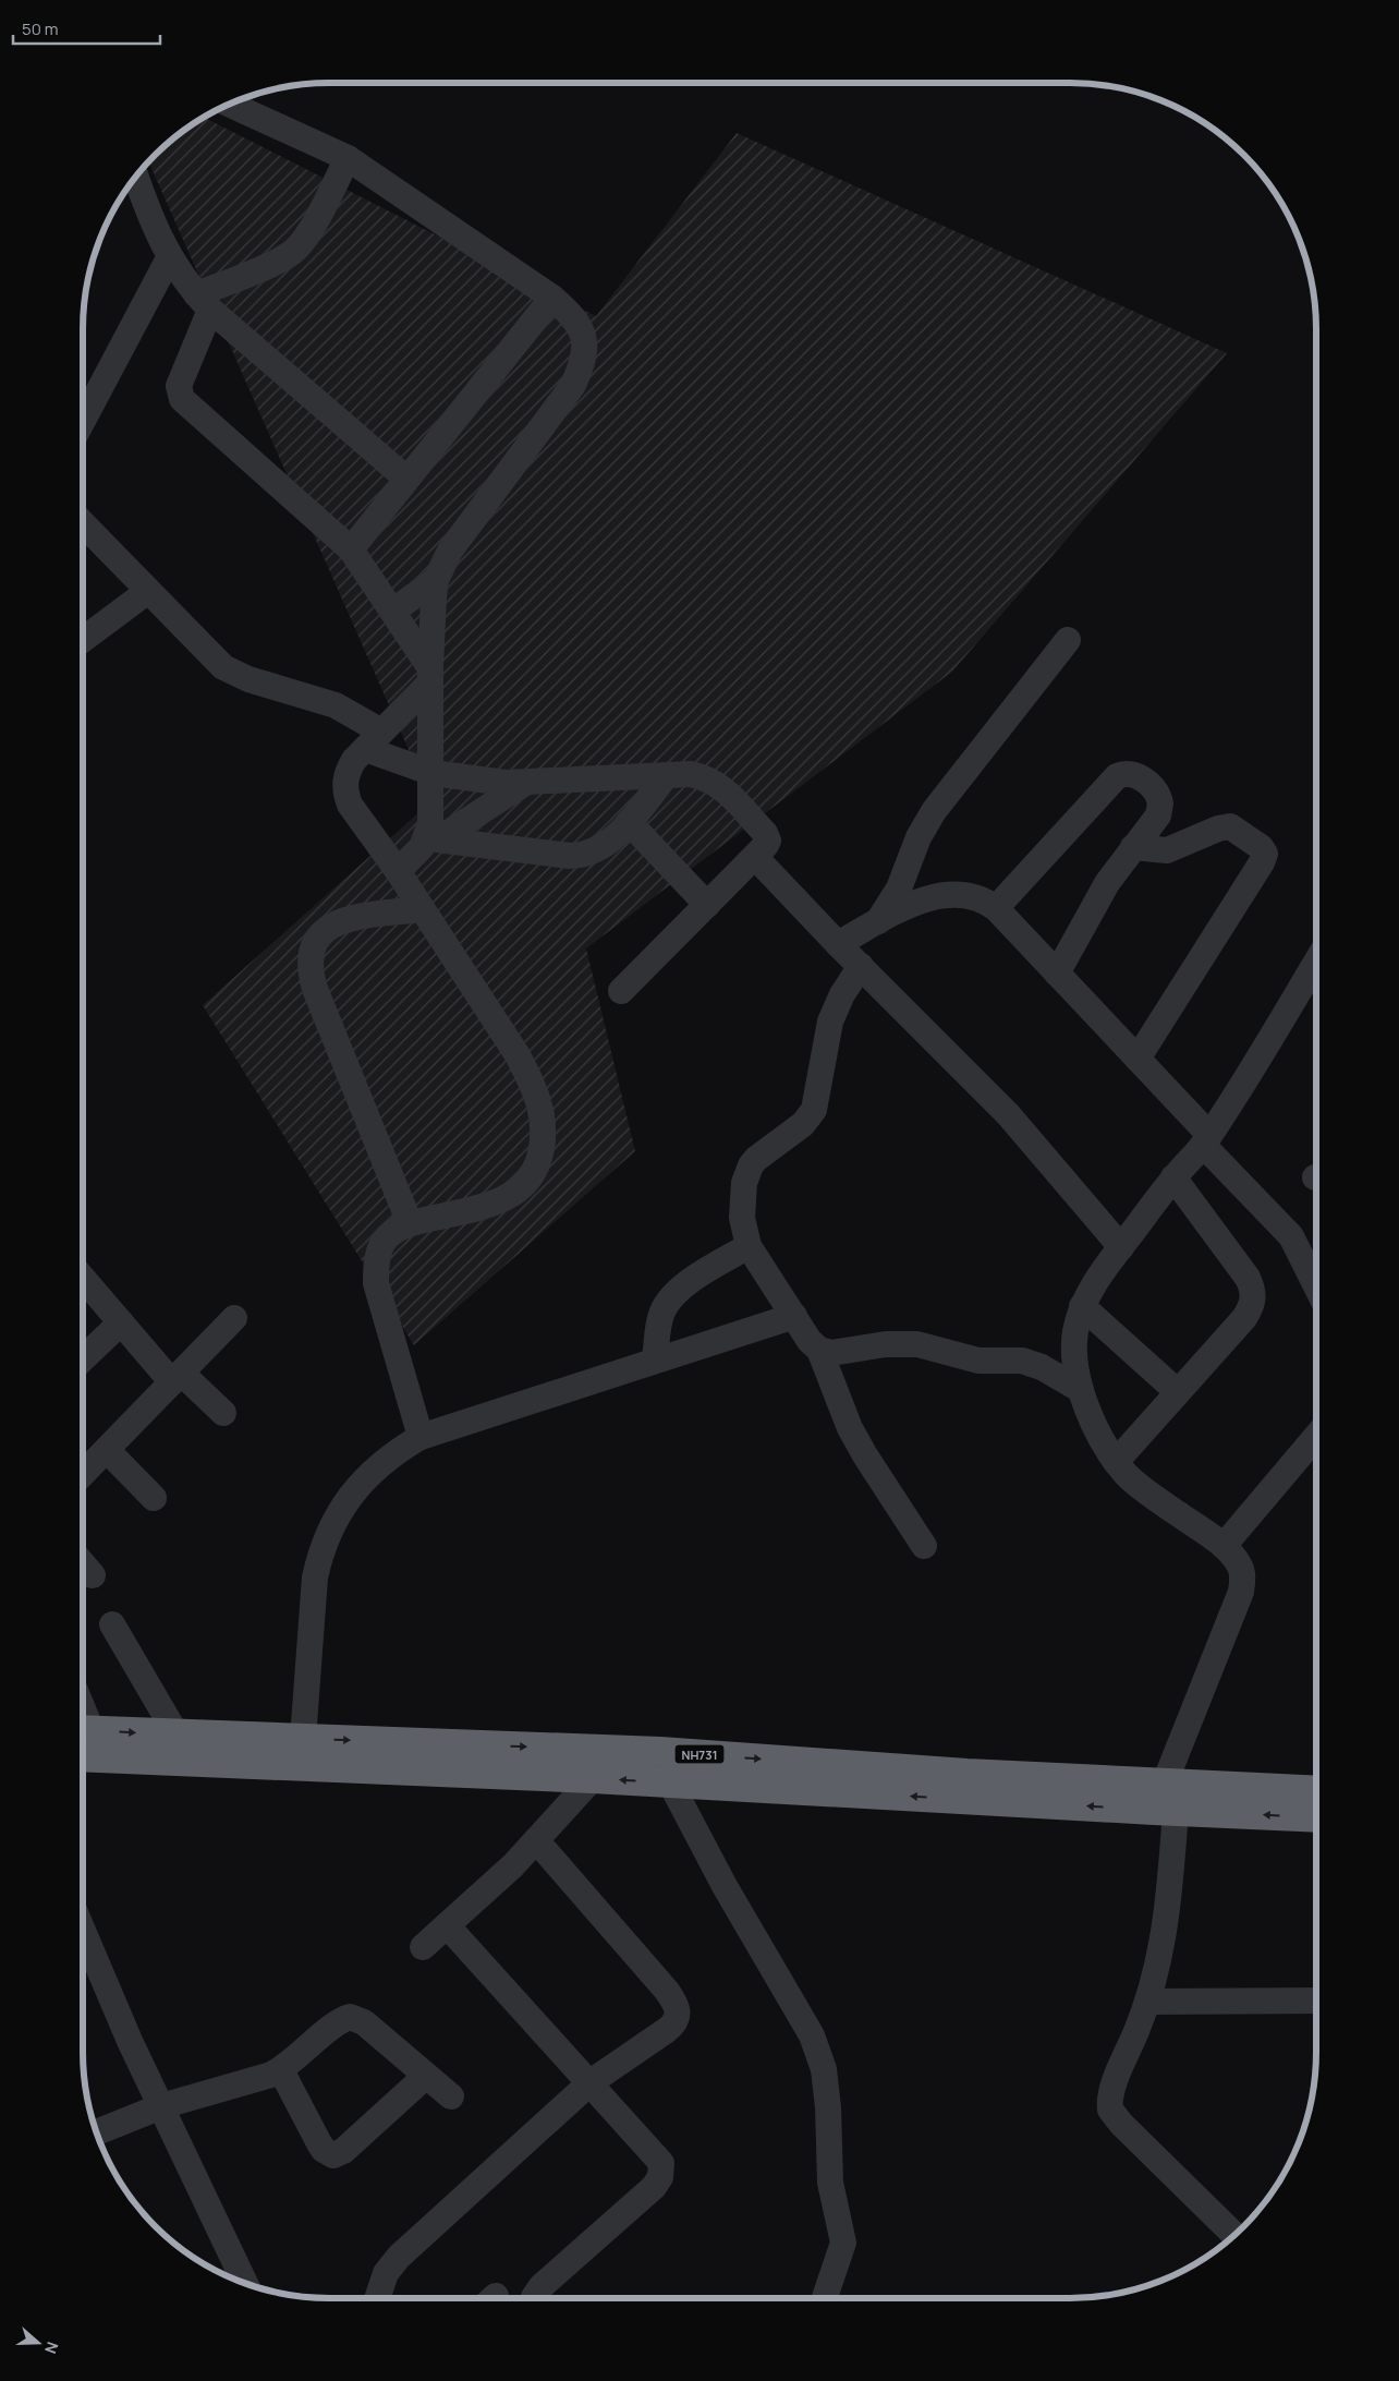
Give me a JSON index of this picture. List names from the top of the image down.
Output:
{
  "streets": {
    "highway": ["NH731"]
  },
  "scale_bar": "50 m",
  "north": "right"
}
